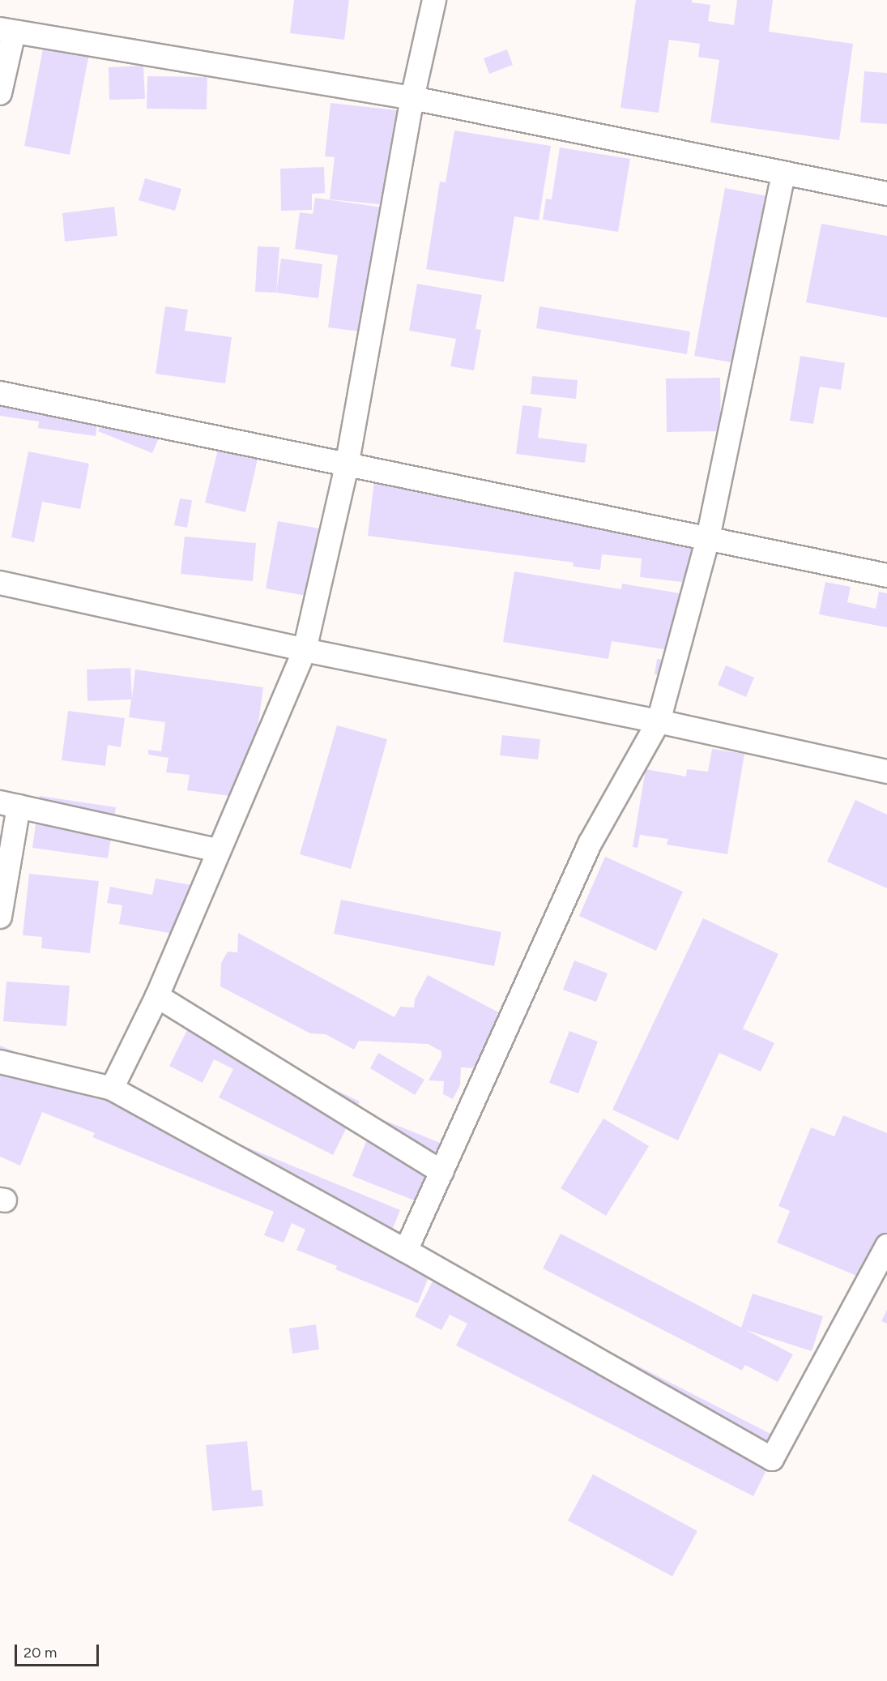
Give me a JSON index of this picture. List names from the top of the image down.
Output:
{
  "scale_bar": "20 m"
}
